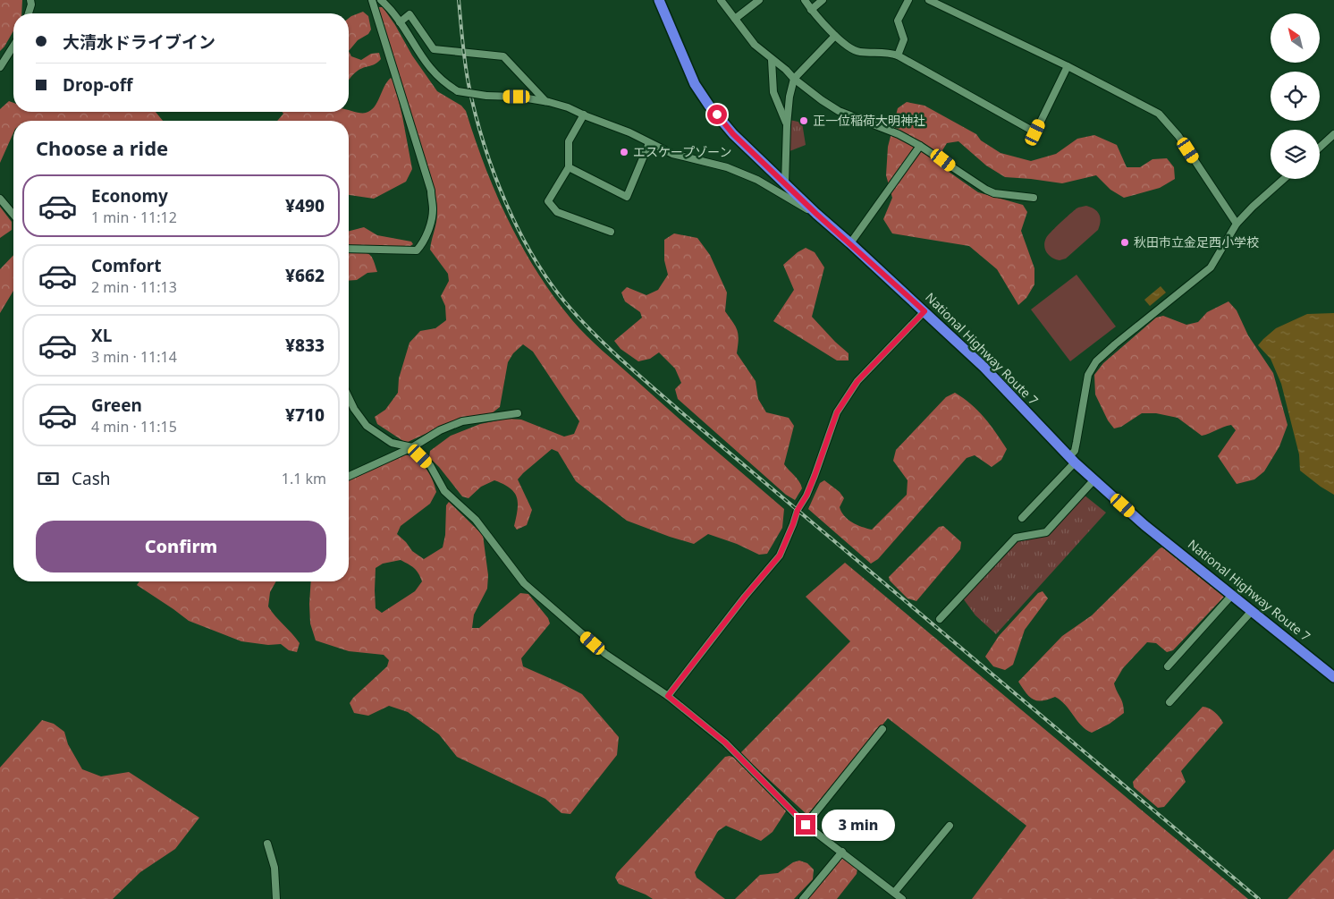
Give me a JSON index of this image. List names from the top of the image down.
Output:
{
  "streets": {
    "highway": ["National Highway Route 7"]
  },
  "places": ["正一位稲荷大明神社", "エスケープゾーン", "秋田市立金足西小学校"],
  "north": "top left",
  "page": {
    "banner": ["大清水ドライブイン", "Drop-off"],
    "heading": "Choose a ride",
    "list": [
      {
        "name": "Economy",
        "note": "1 min · 11:12",
        "value": "¥490"
      },
      {
        "name": "Comfort",
        "note": "2 min · 11:13",
        "value": "¥662"
      },
      {
        "name": "XL",
        "note": "3 min · 11:14",
        "value": "¥833"
      },
      {
        "name": "Green",
        "note": "4 min · 11:15",
        "value": "¥710"
      }
    ],
    "pay": ["Cash", "1.1 km"],
    "buttons": "Confirm",
    "bubble": "3 min"
  }
}
